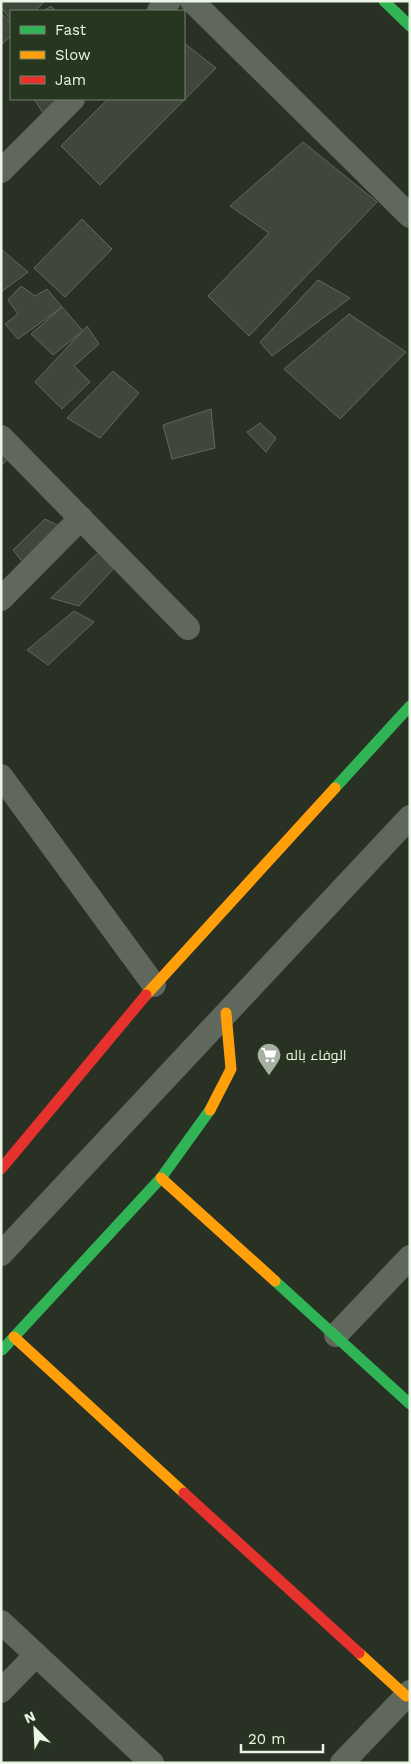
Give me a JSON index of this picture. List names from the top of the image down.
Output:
{
  "places": {
    "supermarket": ["الوفاء باله"]
  },
  "legend": ["Fast", "Slow", "Jam"],
  "scale_bar": "20 m",
  "north": "top left"
}
